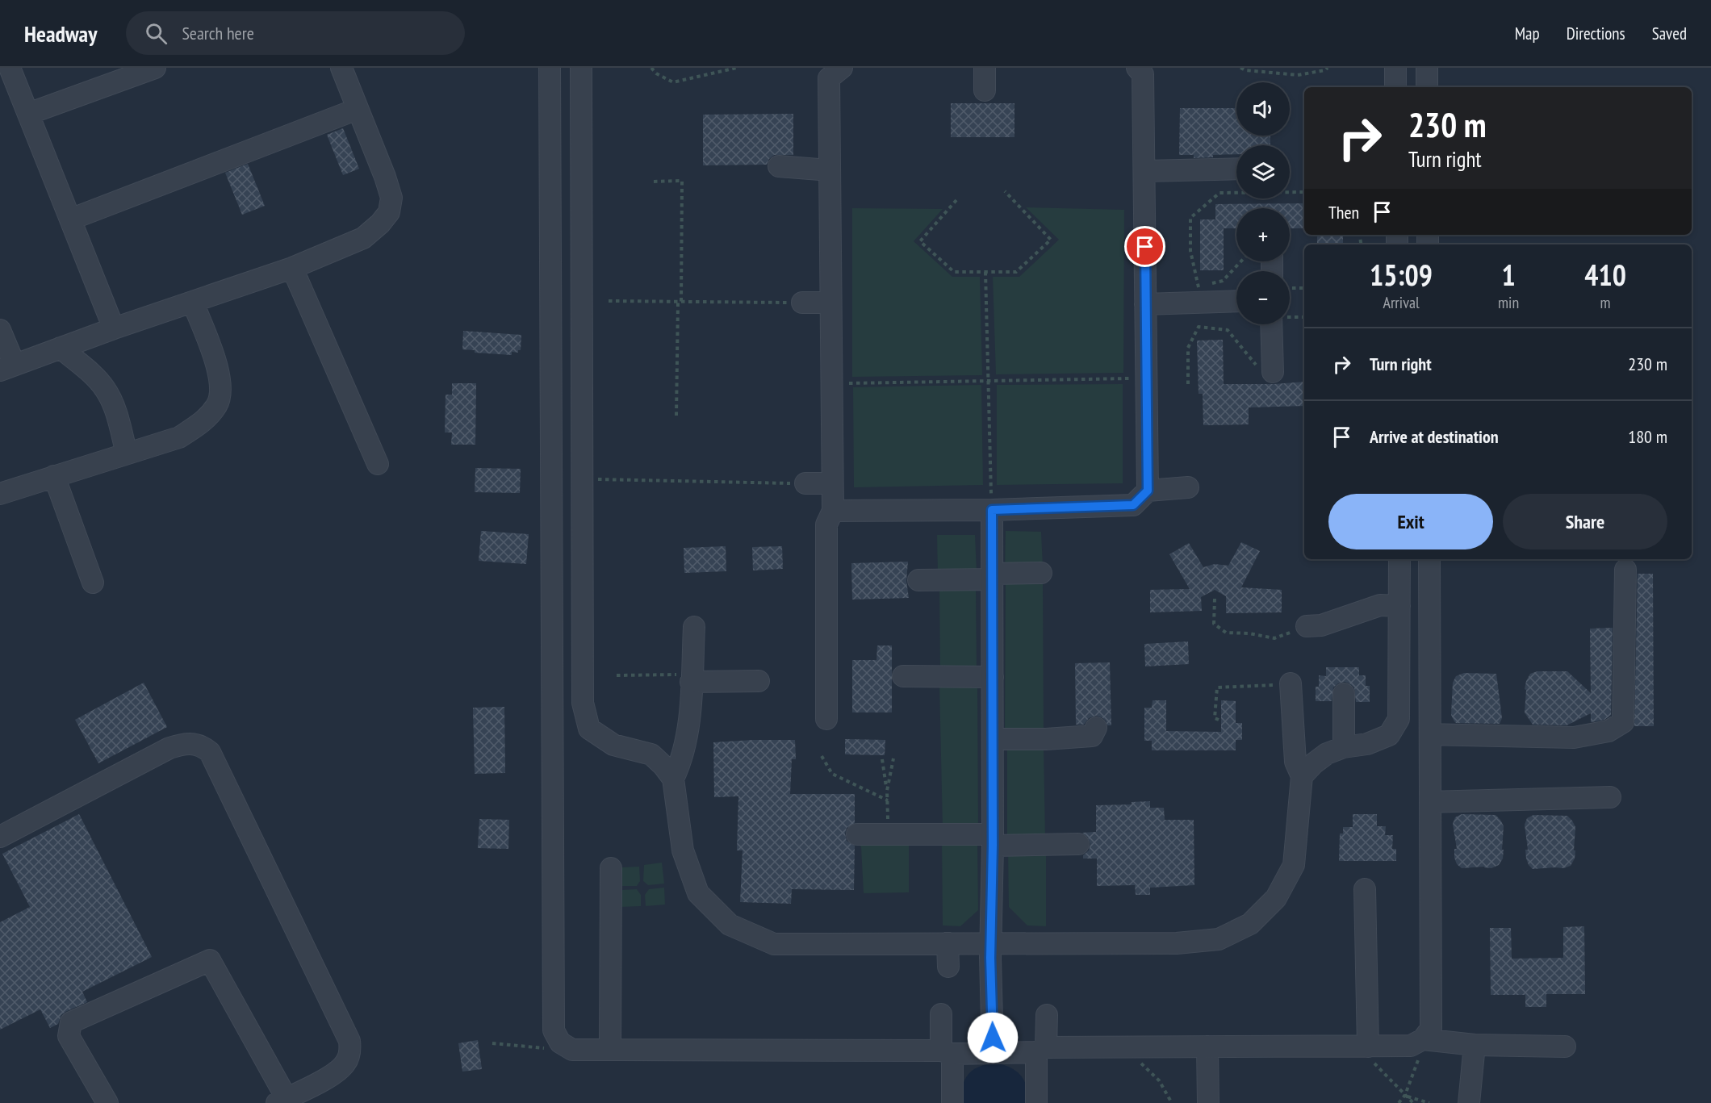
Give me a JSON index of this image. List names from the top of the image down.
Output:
{
  "page": {
    "header": "Headway",
    "search": "Search here",
    "nav": ["Map", "Directions", "Saved"],
    "map_buttons": ["+", "−"],
    "turn": ["230 m", "Turn right"],
    "then": "Then",
    "eta": [
      "15:09",
      "Arrival",
      "1",
      "min",
      "410",
      "m"
    ],
    "list": [
      {
        "name": "Turn right",
        "value": "230 m"
      },
      {
        "name": "Arrive at destination",
        "value": "180 m"
      }
    ],
    "buttons": ["Exit", "Share"]
  }
}
